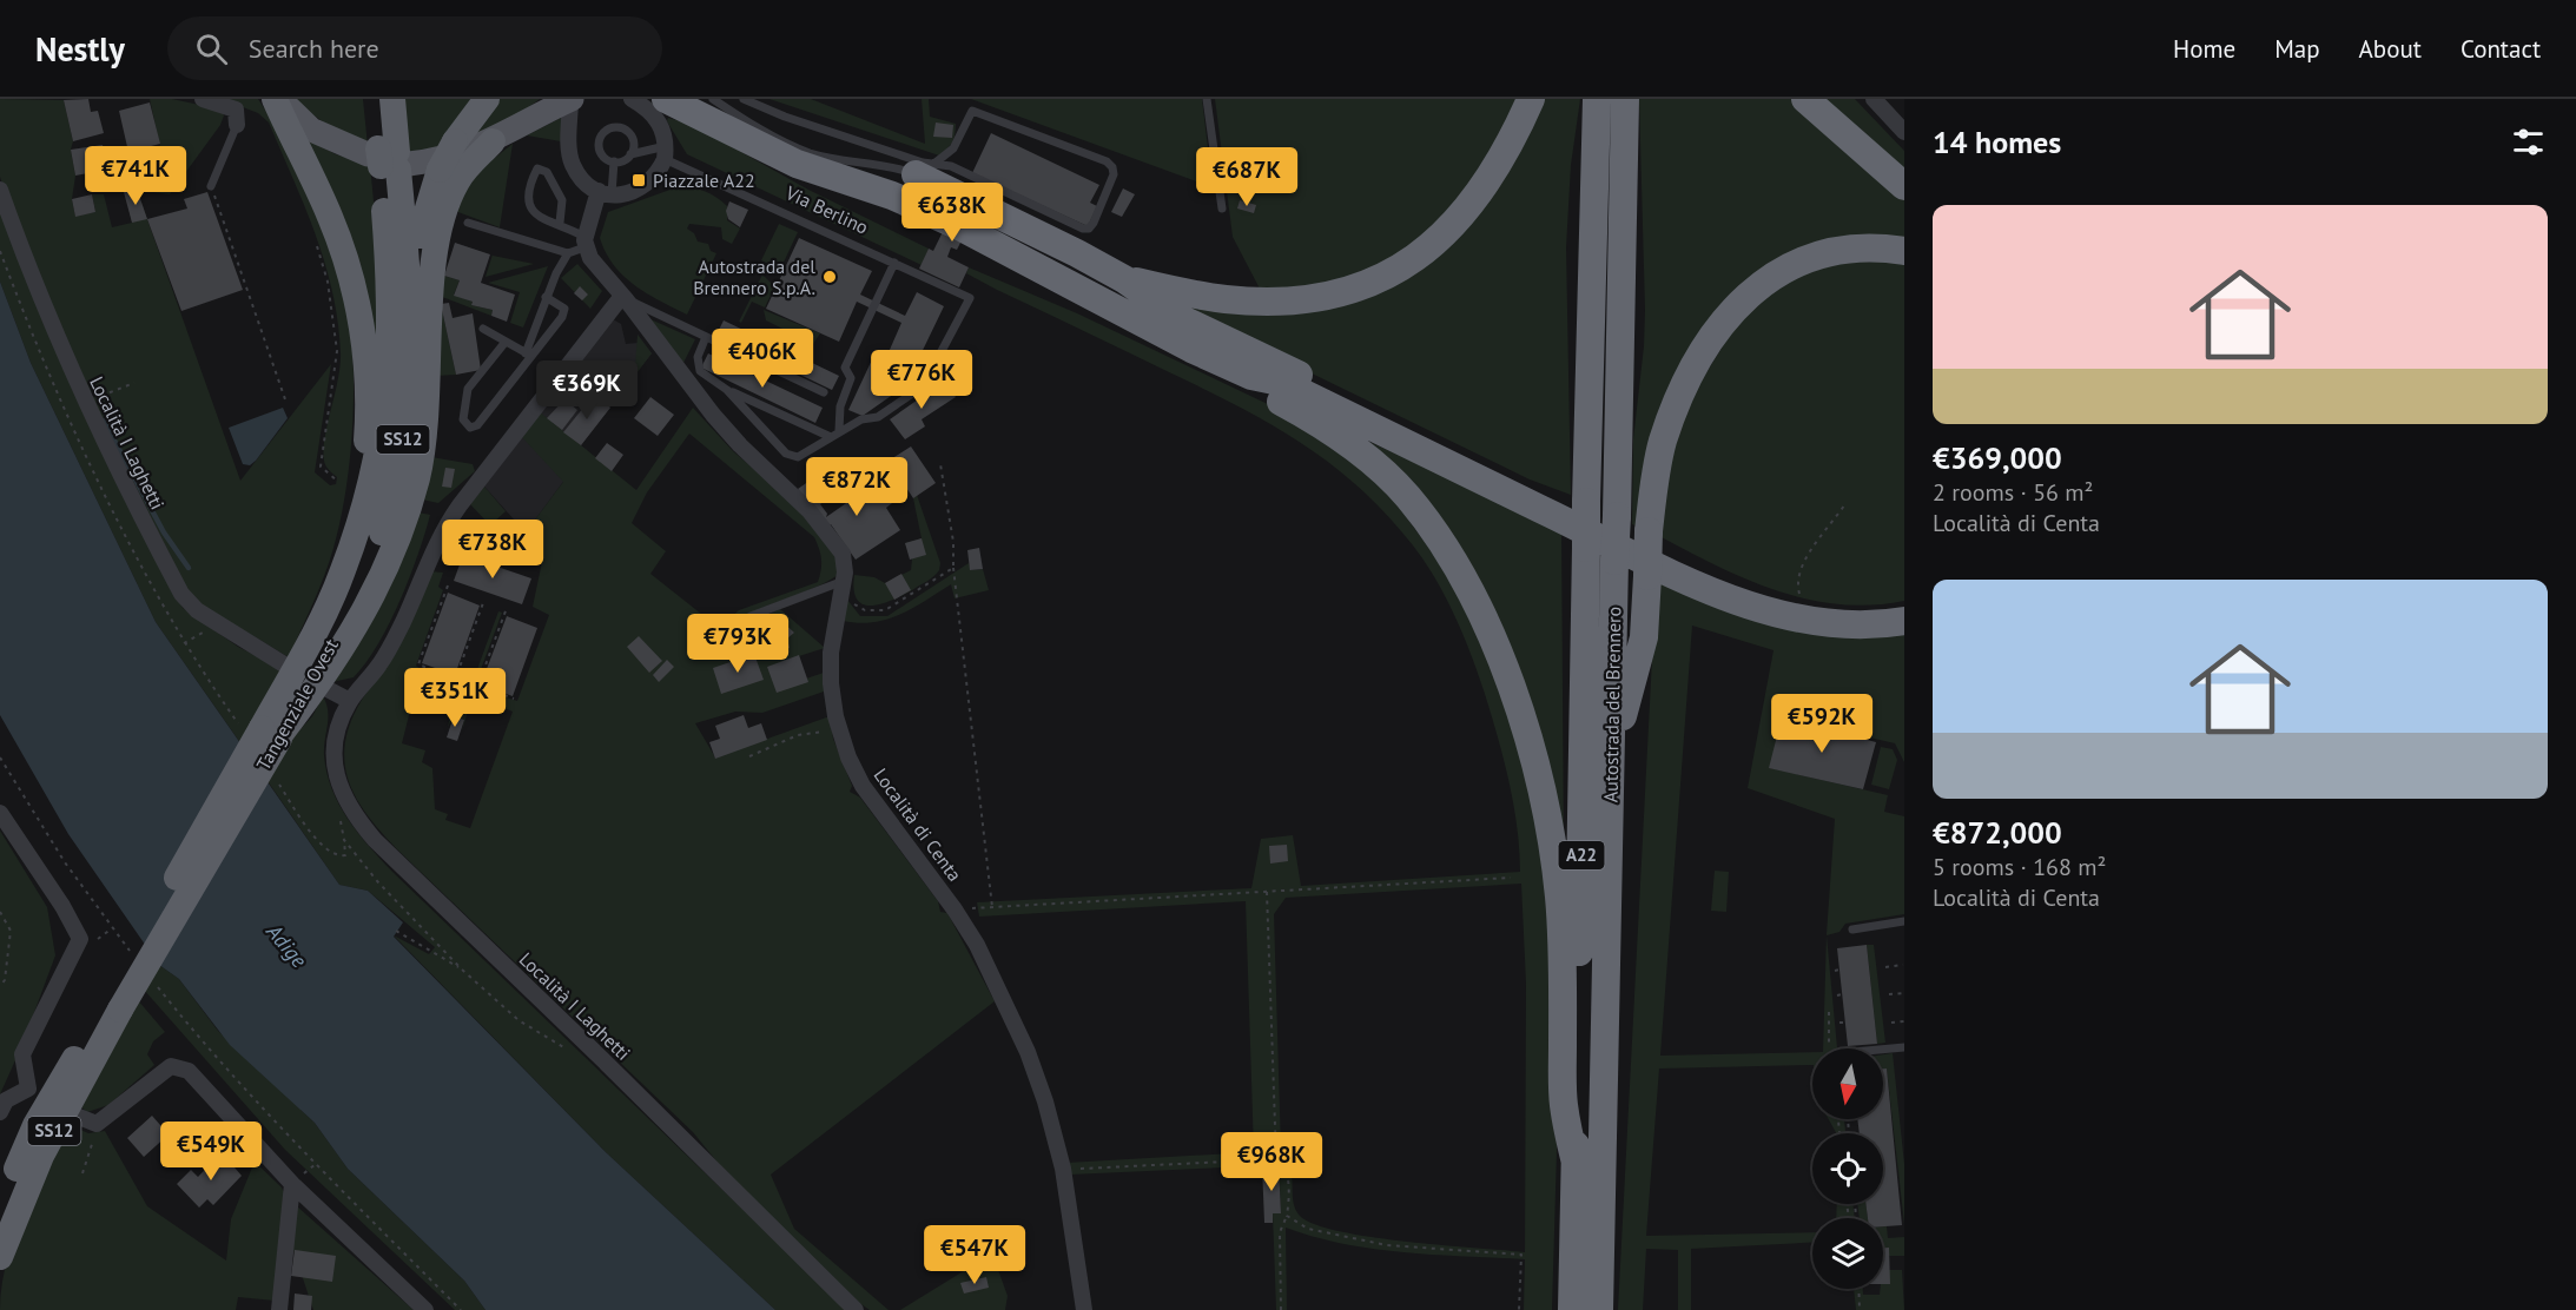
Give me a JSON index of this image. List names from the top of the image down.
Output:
{
  "streets": {
    "highway": [
      "SS12",
      "Tangenziale Ovest",
      "Autostrada del Brennero",
      "A22"
    ],
    "street": ["Località I Laghetti", "Località di Centa"],
    "lane": ["Via Berlino"]
  },
  "crossings": [
    ["Località I Laghetti", "Località di Centa"]
  ],
  "water": ["Adige"],
  "places": {
    "transit": ["Piazzale A22"],
    "other": ["Autostrada del Brennero S.p.A."]
  },
  "north": "bottom",
  "page": {
    "header": "Nestly",
    "search": "Search here",
    "nav": [
      "Home",
      "Map",
      "About",
      "Contact"
    ],
    "heading": "14 homes",
    "price": [
      "€741K",
      "€687K",
      "€638K",
      "€406K",
      "€776K",
      "€369K",
      "€872K",
      "€738K",
      "€793K",
      "€351K",
      "€592K",
      "€549K",
      "€968K",
      "€547K"
    ],
    "list": [
      {
        "name": "€369,000",
        "note": "2 rooms · 56 m² · Località di Centa"
      },
      {
        "name": "€872,000",
        "note": "5 rooms · 168 m² · Località di Centa"
      }
    ]
  }
}
